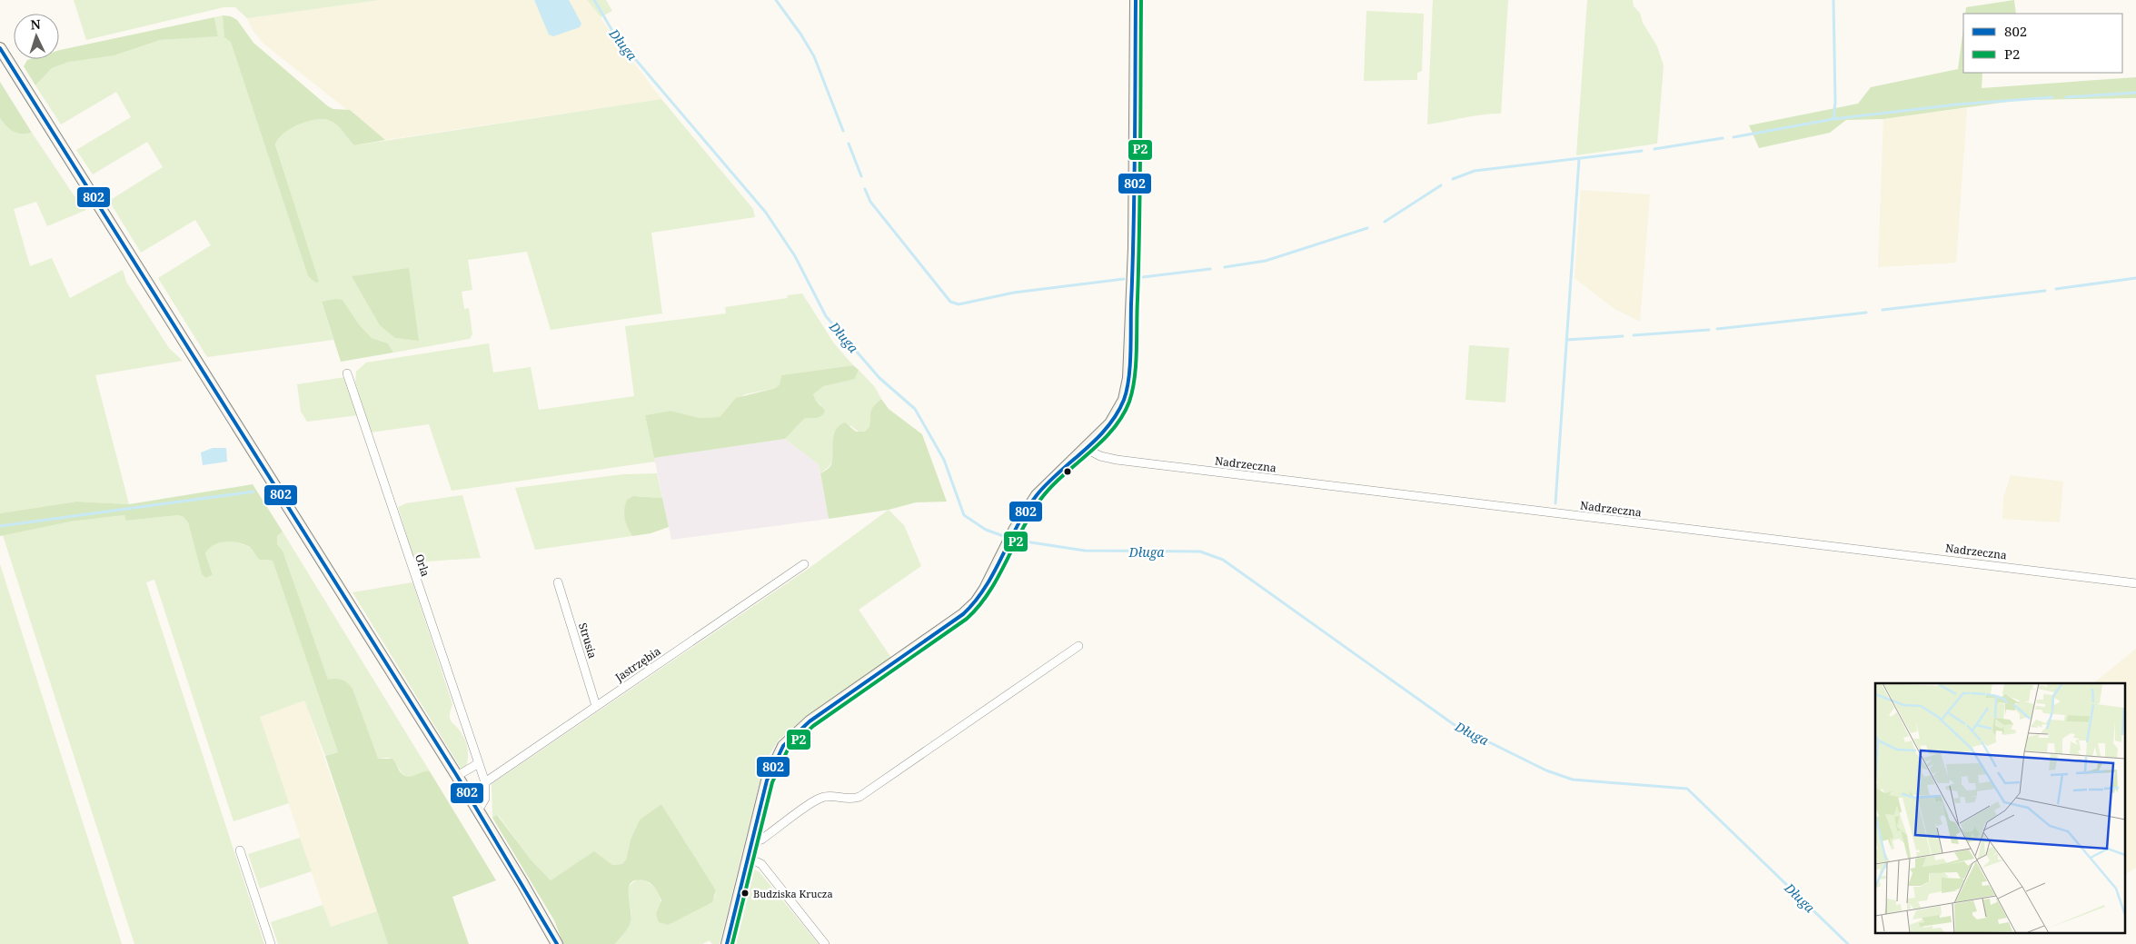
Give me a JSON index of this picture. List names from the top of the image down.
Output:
{
  "streets": {
    "street": [
      "Nadrzeczna",
      "Orla",
      "Strusia",
      "Jastrzębia"
    ]
  },
  "crossings": [
    ["Orla", "Jastrzębia"],
    ["Strusia", "Jastrzębia"]
  ],
  "water": ["Długa"],
  "places": ["Budziska Krucza"],
  "lines": ["transit line 802", "transit line P2"],
  "legend": ["802", "P2"],
  "north": "top"
}
